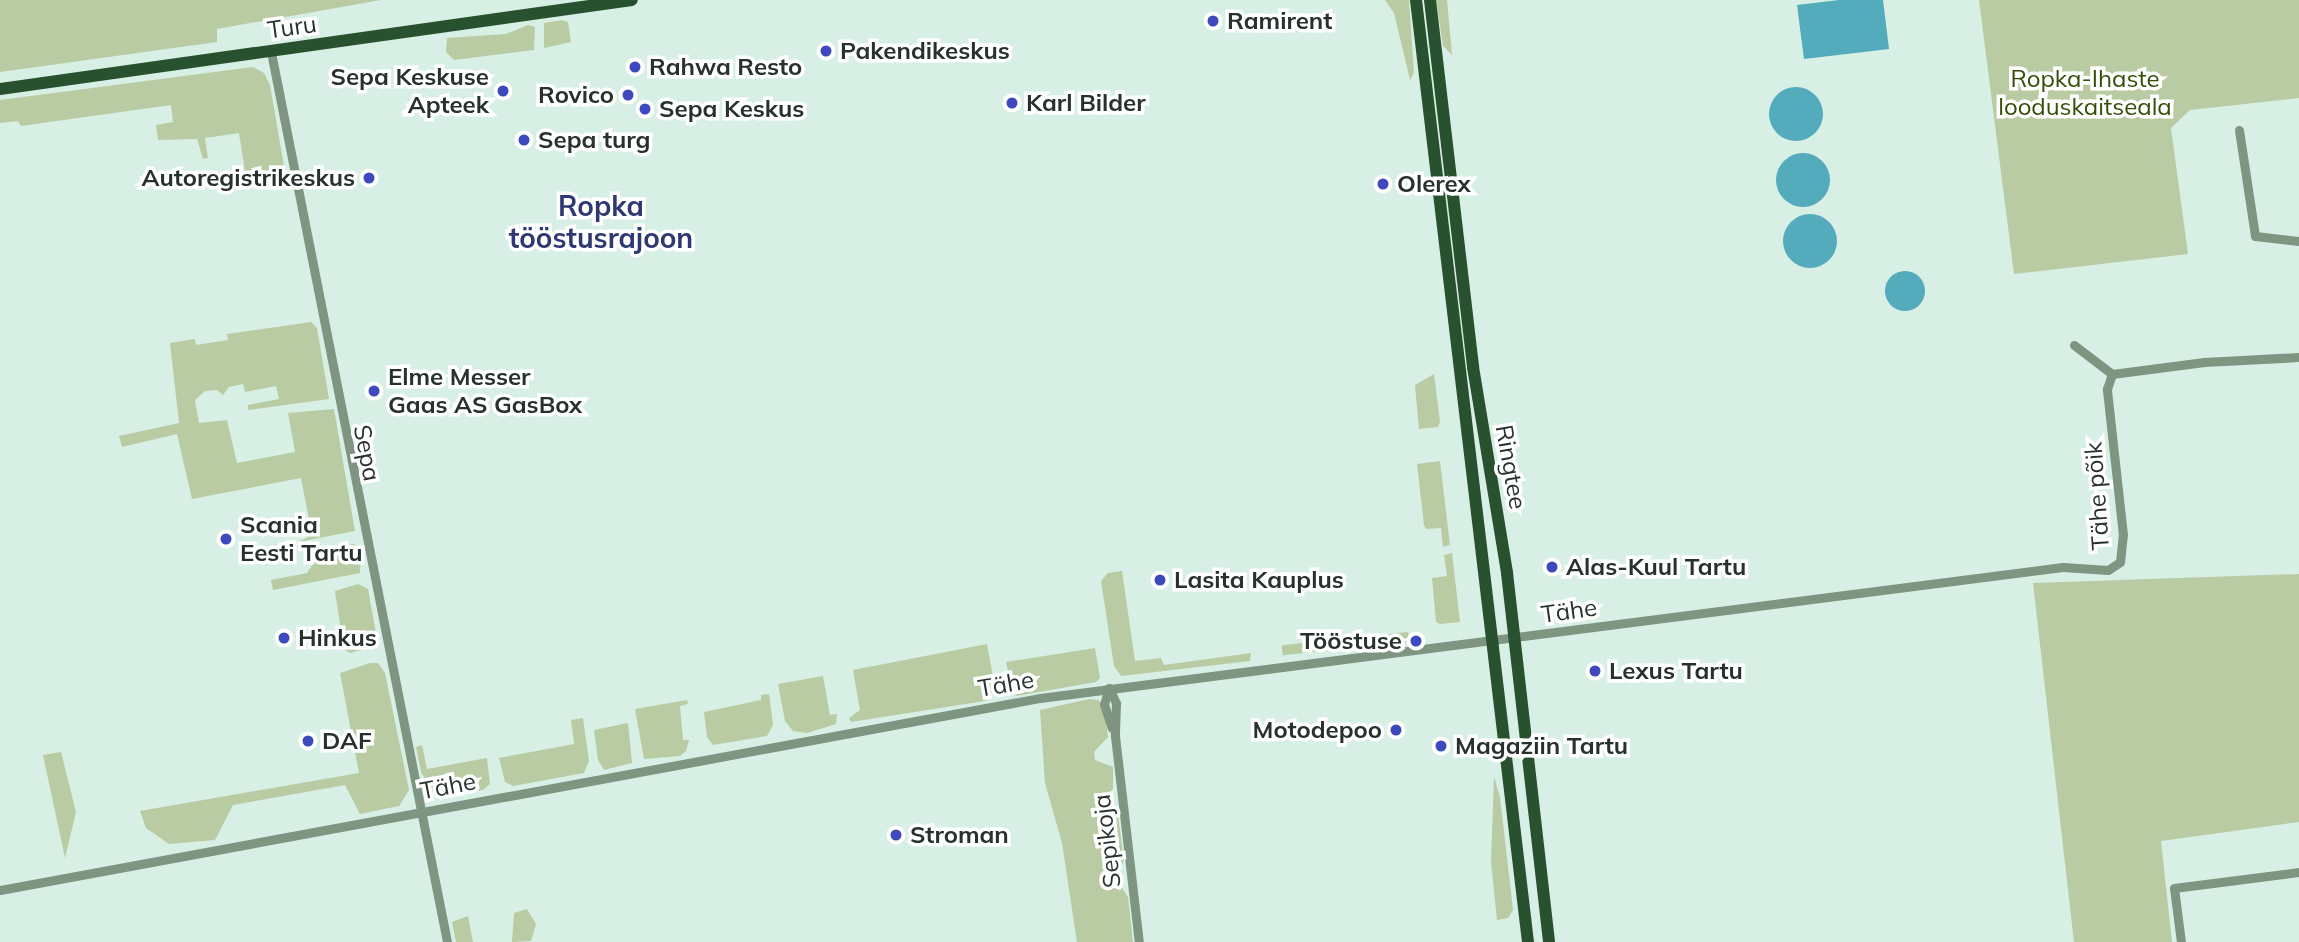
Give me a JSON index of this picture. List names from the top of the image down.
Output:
{
  "streets": {
    "main road": ["Turu", "Ringtee"],
    "street": [
      "Sepa",
      "Tähe põik",
      "Tähe",
      "Sepikoja"
    ]
  },
  "crossings": [
    ["Turu", "Sepa"],
    ["Sepa", "Tähe"],
    ["Ringtee", "Tähe"],
    ["Tähe põik", "Tähe"],
    ["Tähe", "Sepikoja"]
  ],
  "districts": ["Ropka tööstusrajoon"],
  "parks": ["Ropka-Ihaste looduskaitseala"],
  "places": [
    "Ramirent",
    "Pakendikeskus",
    "Rahwa Resto",
    "Sepa Keskuse Apteek",
    "Rovico",
    "Karl Bilder",
    "Sepa Keskus",
    "Sepa turg",
    "Autoregistrikeskus",
    "Olerex",
    "Elme Messer Gaas AS GasBox",
    "Scania Eesti Tartu",
    "Alas-Kuul Tartu",
    "Lasita Kauplus",
    "Hinkus",
    "Tööstuse",
    "Lexus Tartu",
    "Motodepoo",
    "DAF",
    "Magaziin Tartu",
    "Stroman"
  ]
}
